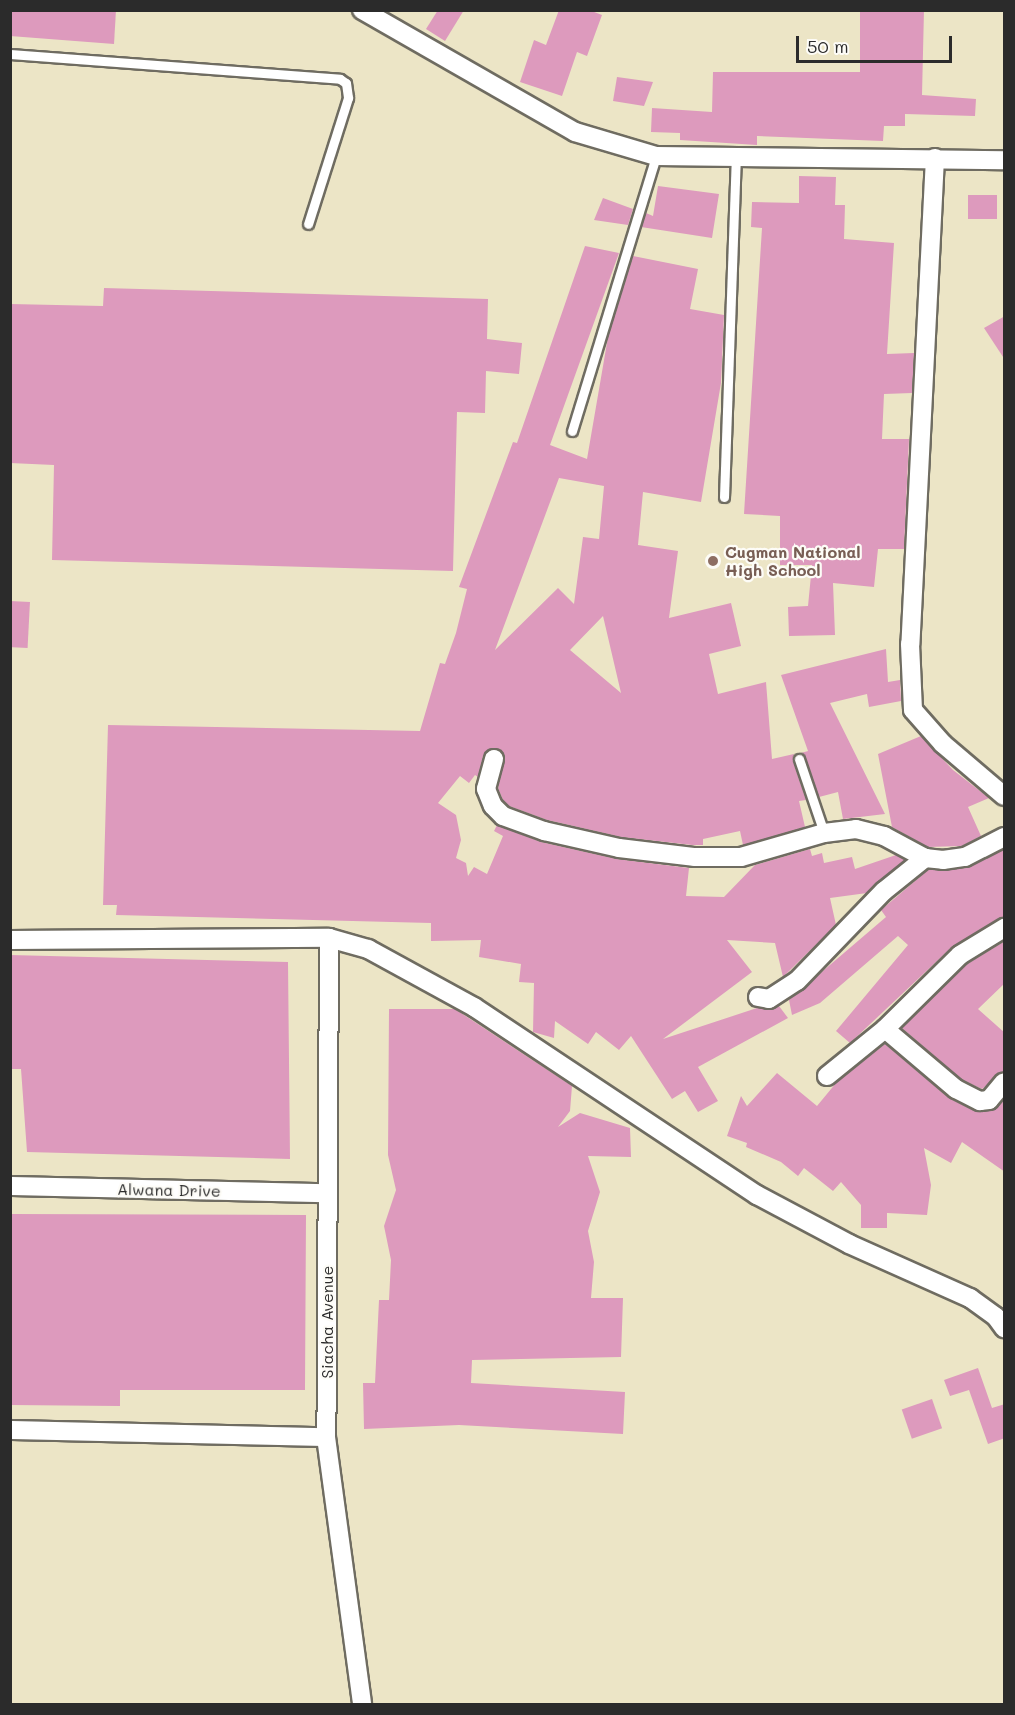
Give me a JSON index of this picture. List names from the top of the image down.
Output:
{
  "streets": {
    "street": ["Alwana Drive", "Siacha Avenue"]
  },
  "crossings": [
    ["Alwana Drive", "Siacha Avenue"]
  ],
  "places": ["Cugman National High School"],
  "scale_bar": "50 m"
}
